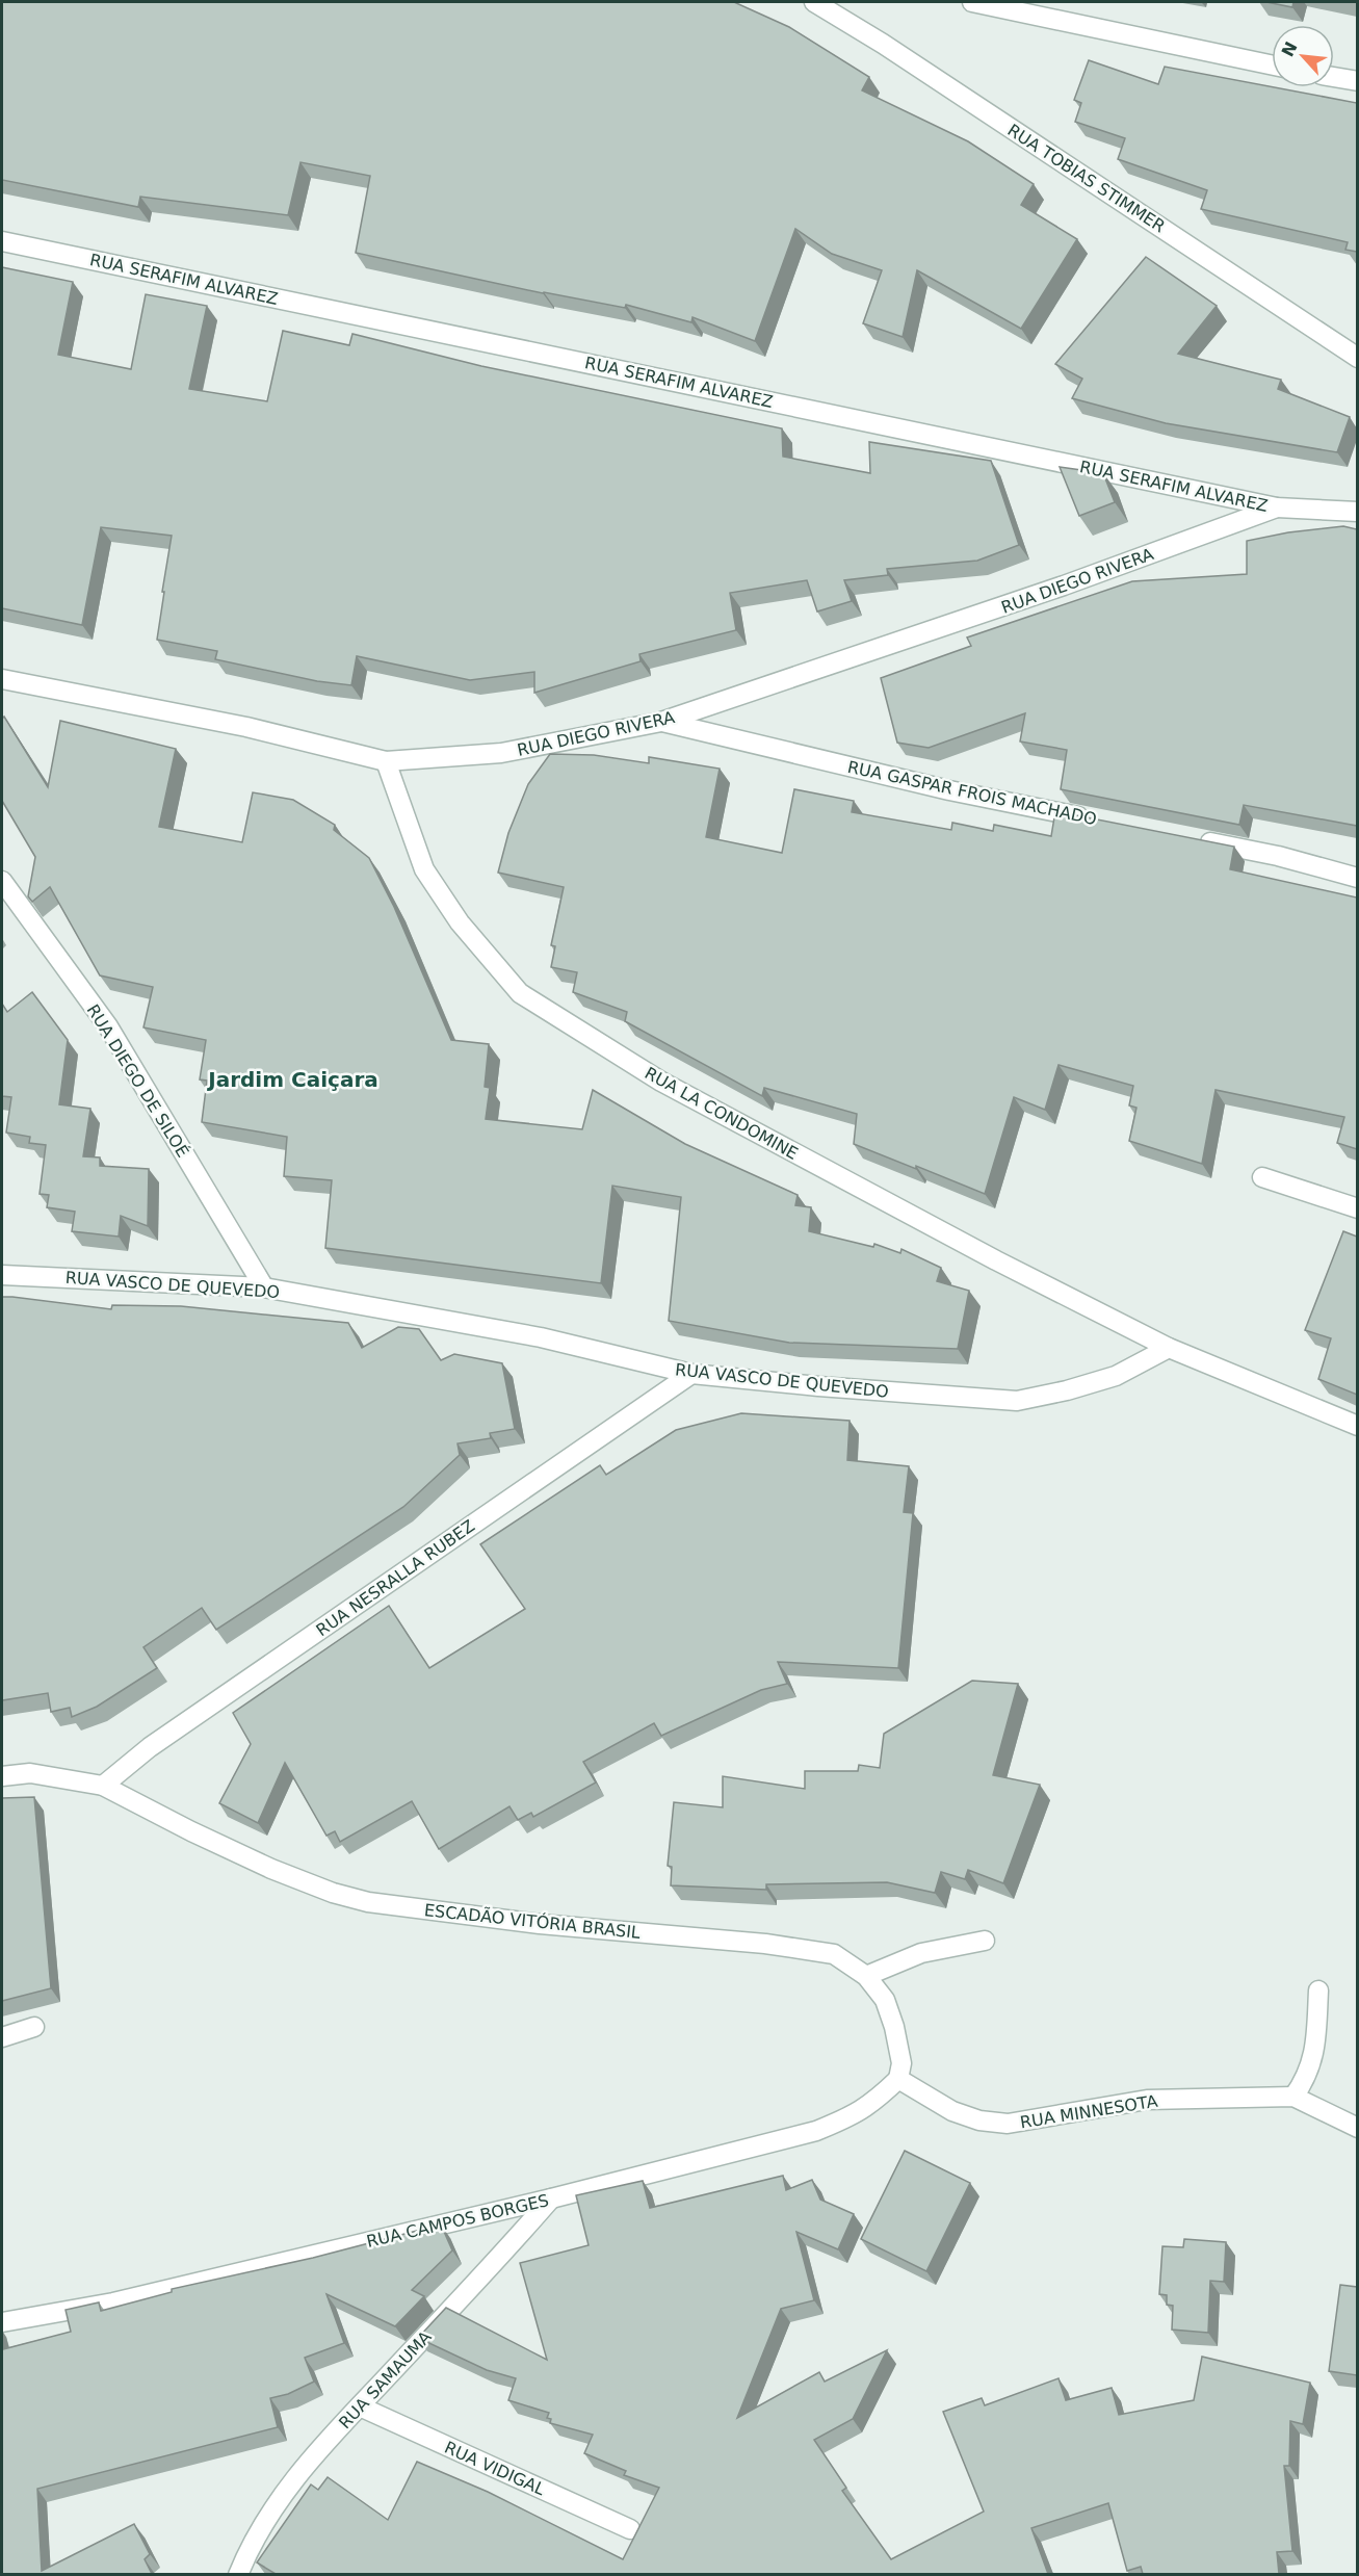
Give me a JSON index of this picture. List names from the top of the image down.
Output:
{
  "streets": {
    "street": [
      "RUA TOBIAS STIMMER",
      "RUA SERAFIM ALVAREZ",
      "RUA DIEGO RIVERA",
      "RUA GASPAR FROIS MACHADO",
      "RUA DIEGO DE SILOÉ",
      "RUA LA CONDOMINE",
      "RUA VASCO DE QUEVEDO",
      "RUA NESRALLA RUBEZ",
      "ESCADÃO VITÓRIA BRASIL",
      "RUA MINNESOTA",
      "RUA CAMPOS BORGES",
      "RUA SAMAUMA",
      "RUA VIDIGAL"
    ]
  },
  "crossings": [
    ["RUA SERAFIM ALVAREZ", "RUA DIEGO RIVERA"],
    ["RUA DIEGO RIVERA", "RUA GASPAR FROIS MACHADO"],
    ["RUA DIEGO RIVERA", "RUA LA CONDOMINE"],
    ["RUA DIEGO DE SILOÉ", "RUA VASCO DE QUEVEDO"],
    ["RUA LA CONDOMINE", "RUA VASCO DE QUEVEDO"],
    ["RUA VASCO DE QUEVEDO", "RUA NESRALLA RUBEZ"],
    ["RUA NESRALLA RUBEZ", "ESCADÃO VITÓRIA BRASIL"],
    ["ESCADÃO VITÓRIA BRASIL", "RUA MINNESOTA"],
    ["ESCADÃO VITÓRIA BRASIL", "RUA CAMPOS BORGES"],
    ["RUA MINNESOTA", "RUA CAMPOS BORGES"],
    ["RUA CAMPOS BORGES", "RUA SAMAUMA"],
    ["RUA SAMAUMA", "RUA VIDIGAL"]
  ],
  "districts": ["Jardim Caiçara"],
  "north": "top left"
}
